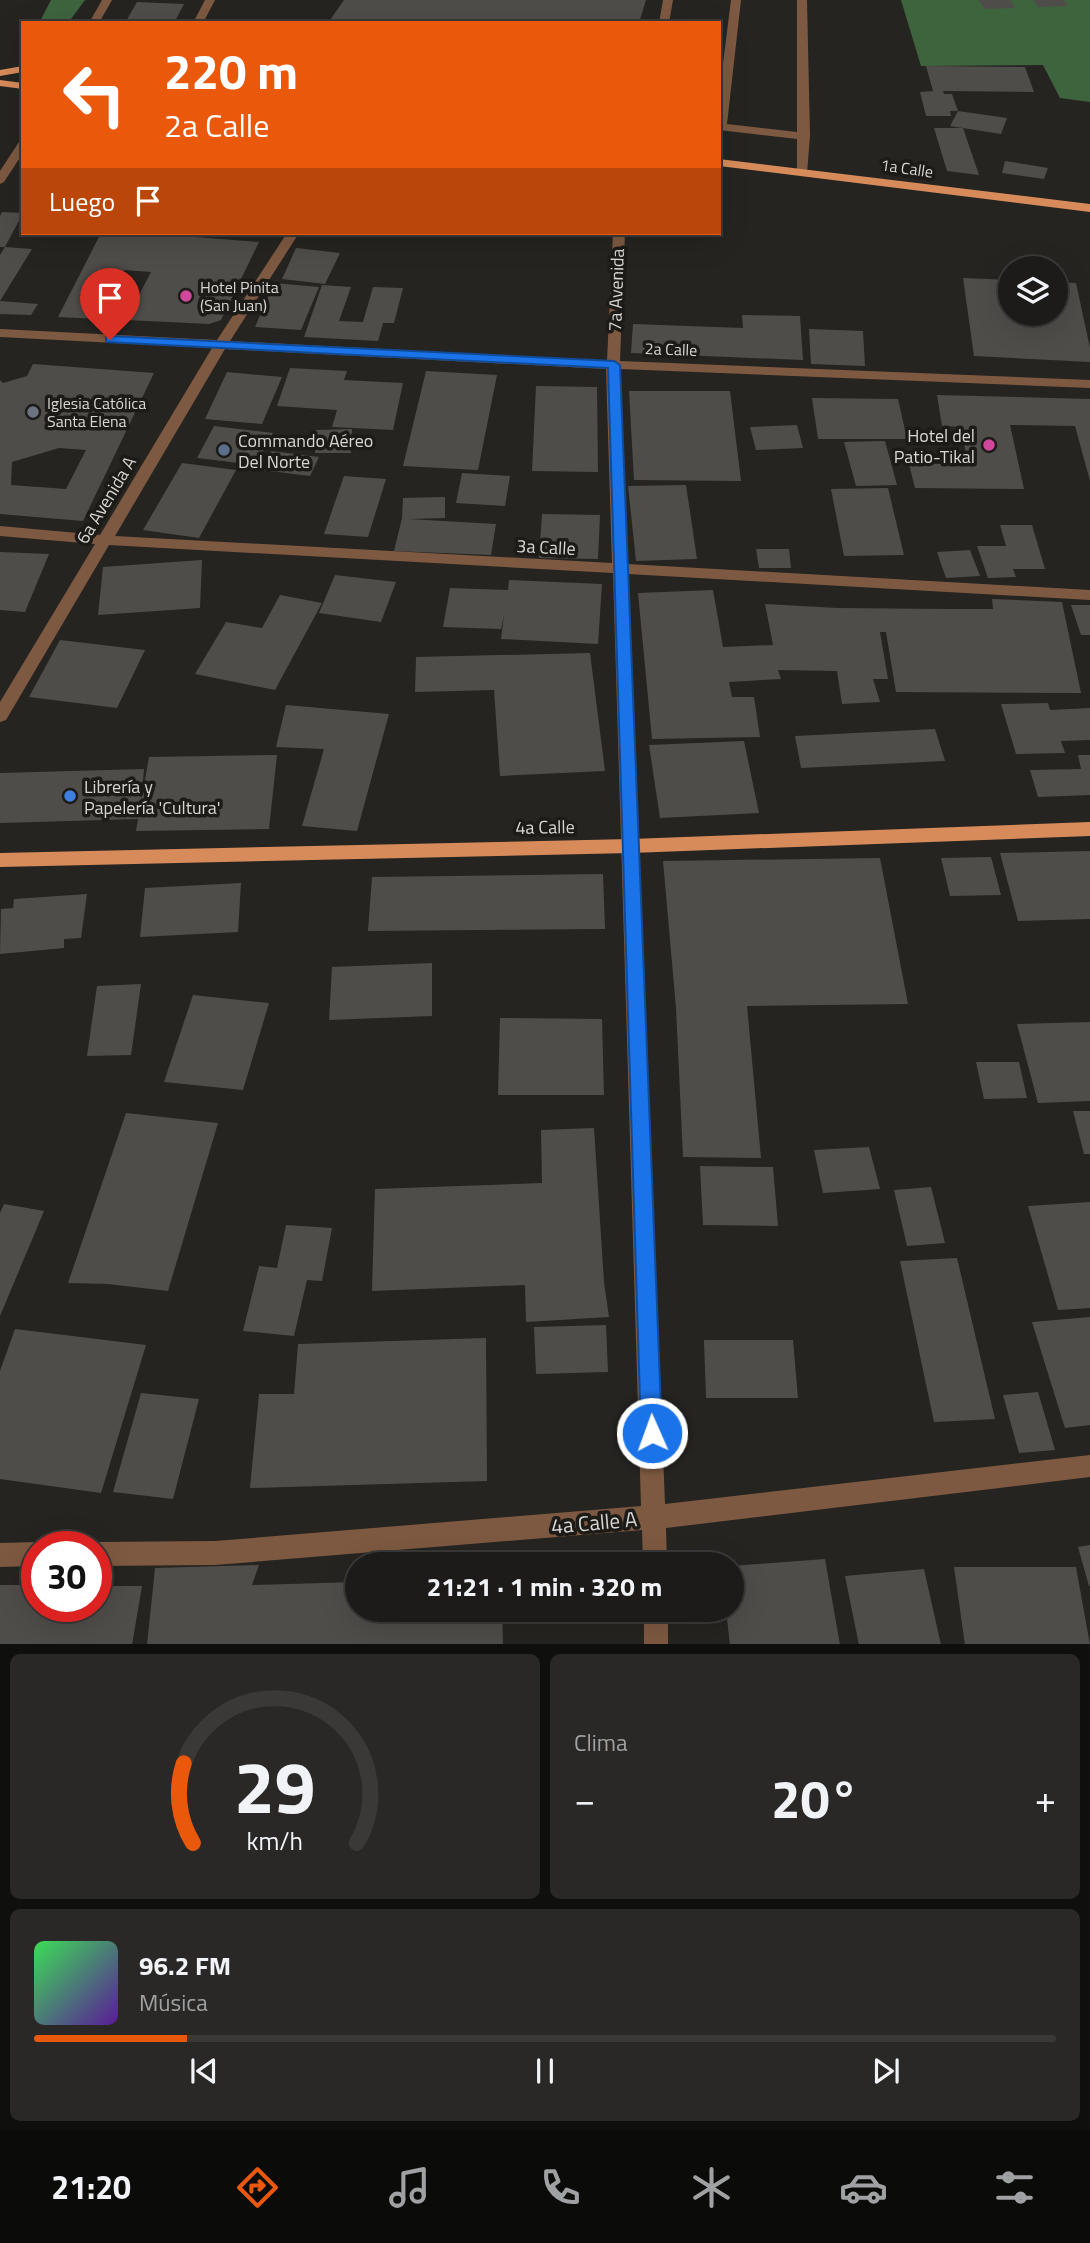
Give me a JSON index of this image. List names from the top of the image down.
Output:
{
  "streets": {
    "main road": ["1a Calle", "4a Calle"],
    "street": [
      "7a Avenida",
      "2a Calle",
      "6a Avenida A",
      "3a Calle",
      "4a Calle A"
    ]
  },
  "crossings": [
    ["7a Avenida", "2a Calle"],
    ["7a Avenida", "3a Calle"],
    ["7a Avenida", "4a Calle"],
    ["7a Avenida", "4a Calle A"],
    ["2a Calle", "6a Avenida A"],
    ["6a Avenida A", "3a Calle"]
  ],
  "places": [
    "Hotel Pinita (San Juan)",
    "Iglesia Católica Santa Elena",
    "Hotel del Patio-Tikal",
    "Commando Aéreo Del Norte",
    "Librería y Papelería 'Cultura'"
  ],
  "page": {
    "turn": ["220 m", "2a Calle"],
    "then": "Luego",
    "limit": "30",
    "trip": "21:21 · 1 min · 320 m",
    "tile": "Clima",
    "heat": ["−", "20°", "+"],
    "song": ["96.2 FM", "Música"],
    "tabs": "21:20",
    "gauge": ["29", "km/h"]
  }
}
